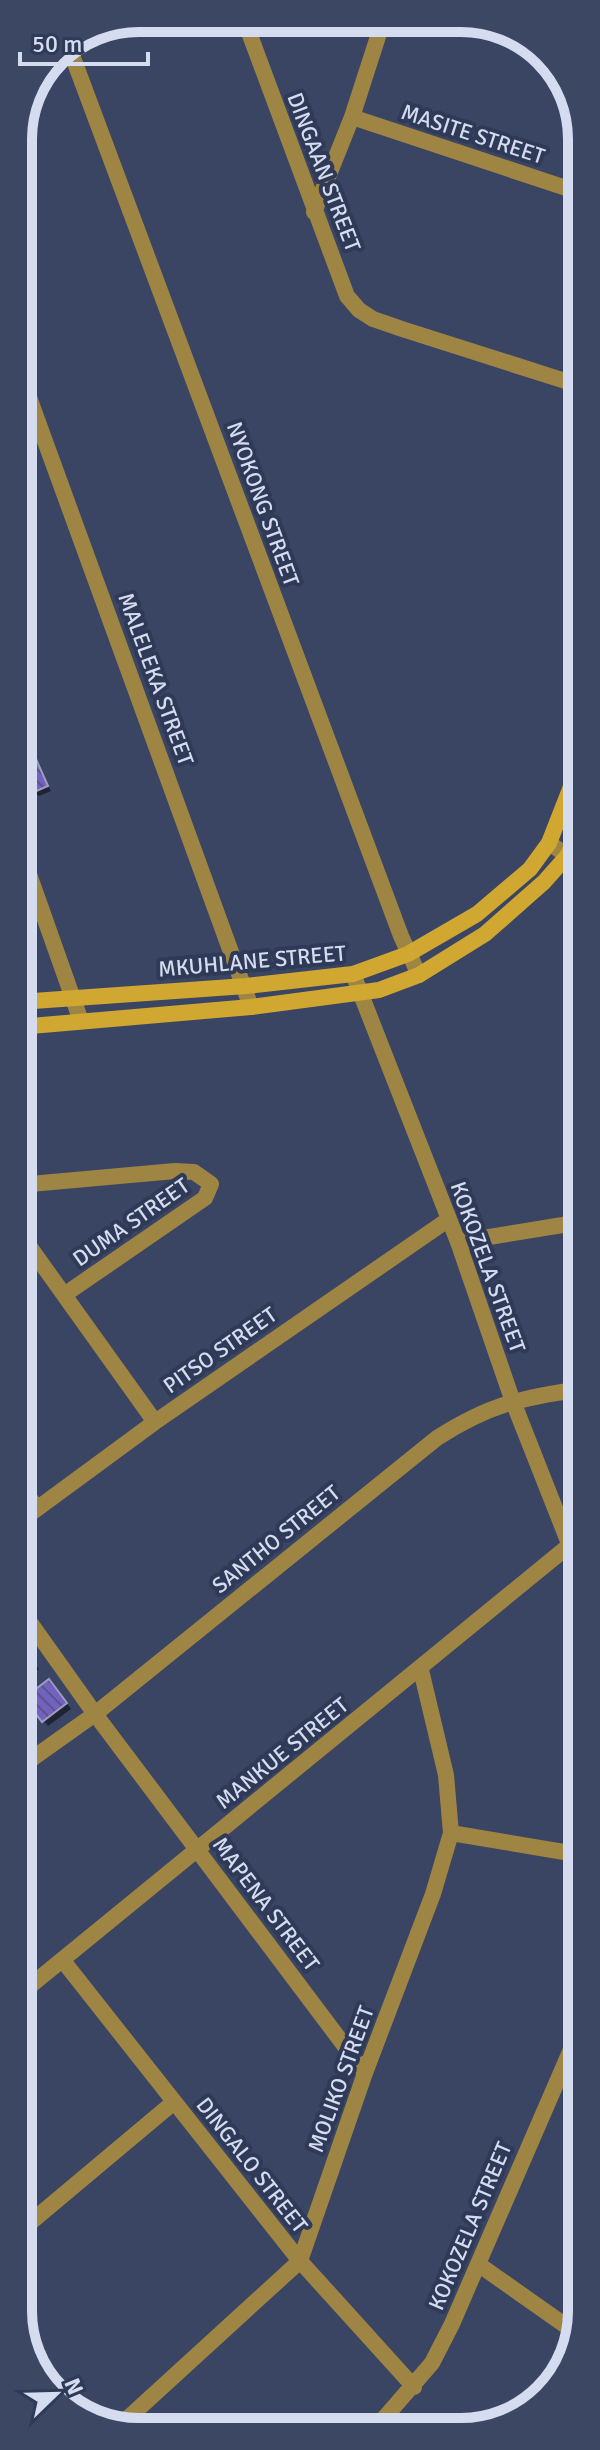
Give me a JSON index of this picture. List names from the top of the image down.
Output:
{
  "streets": {
    "street": [
      "MASITE STREET",
      "DINGAAN STREET",
      "NYOKONG STREET",
      "MALELEKA STREET",
      "MKUHLANE STREET",
      "DUMA STREET",
      "KOKOZELA STREET",
      "PITSO STREET",
      "SANTHO STREET",
      "MANKUE STREET",
      "MAPENA STREET",
      "MOLIKO STREET",
      "DINGALO STREET"
    ]
  },
  "crossings": [
    ["NYOKONG STREET", "MKUHLANE STREET"],
    ["MALELEKA STREET", "MKUHLANE STREET"],
    ["MKUHLANE STREET", "KOKOZELA STREET"],
    ["DUMA STREET", "PITSO STREET"],
    ["KOKOZELA STREET", "PITSO STREET"],
    ["KOKOZELA STREET", "SANTHO STREET"],
    ["KOKOZELA STREET", "DINGALO STREET"],
    ["SANTHO STREET", "MAPENA STREET"],
    ["MANKUE STREET", "MAPENA STREET"],
    ["MANKUE STREET", "MOLIKO STREET"],
    ["MANKUE STREET", "DINGALO STREET"],
    ["MAPENA STREET", "MOLIKO STREET"],
    ["MOLIKO STREET", "DINGALO STREET"]
  ],
  "scale_bar": "50 m",
  "north": "top right"
}
